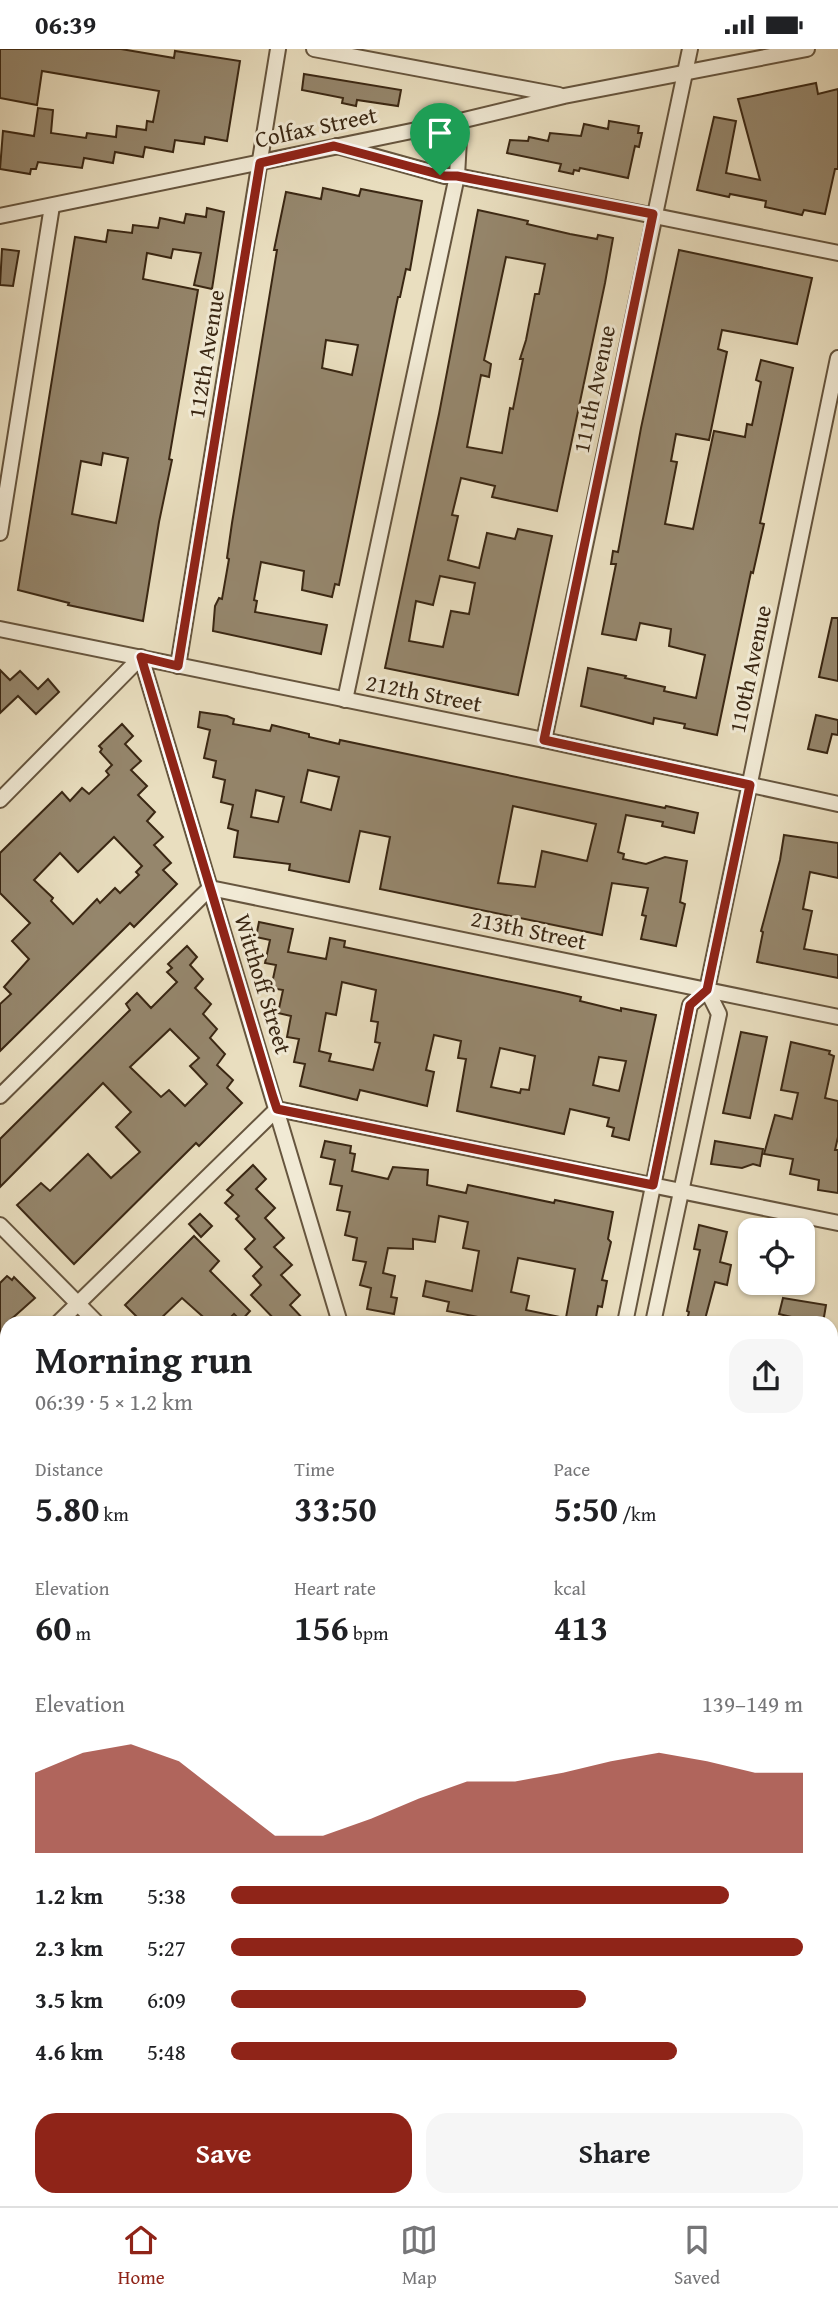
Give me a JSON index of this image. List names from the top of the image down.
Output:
{
  "streets": {
    "street": [
      "Colfax Street",
      "112th Avenue",
      "111th Avenue",
      "110th Avenue",
      "212th Street",
      "213th Street",
      "Witthoff Street"
    ]
  },
  "crossings": [
    ["Colfax Street", "112th Avenue"],
    ["Colfax Street", "111th Avenue"],
    ["112th Avenue", "212th Street"],
    ["111th Avenue", "212th Street"],
    ["110th Avenue", "212th Street"],
    ["110th Avenue", "213th Street"],
    ["212th Street", "Witthoff Street"],
    ["213th Street", "Witthoff Street"]
  ],
  "page": {
    "status": "06:39",
    "heading": ["Morning run", "06:39 · 5 × 1.2 km"],
    "stats": [
      ["Distance", "5.80 km"],
      ["Time", "33:50"],
      ["Pace", "5:50 /km"],
      ["Elevation", "60 m"],
      ["Heart rate", "156 bpm"],
      ["kcal", "413"]
    ],
    "chart": ["Elevation", "139–149 m"],
    "list": [
      {
        "name": "1.2 km",
        "note": "5:38"
      },
      {
        "name": "2.3 km",
        "note": "5:27"
      },
      {
        "name": "3.5 km",
        "note": "6:09"
      },
      {
        "name": "4.6 km",
        "note": "5:48"
      }
    ],
    "buttons": ["Save", "Share"],
    "tabs": ["Home", "Map", "Saved"]
  }
}
